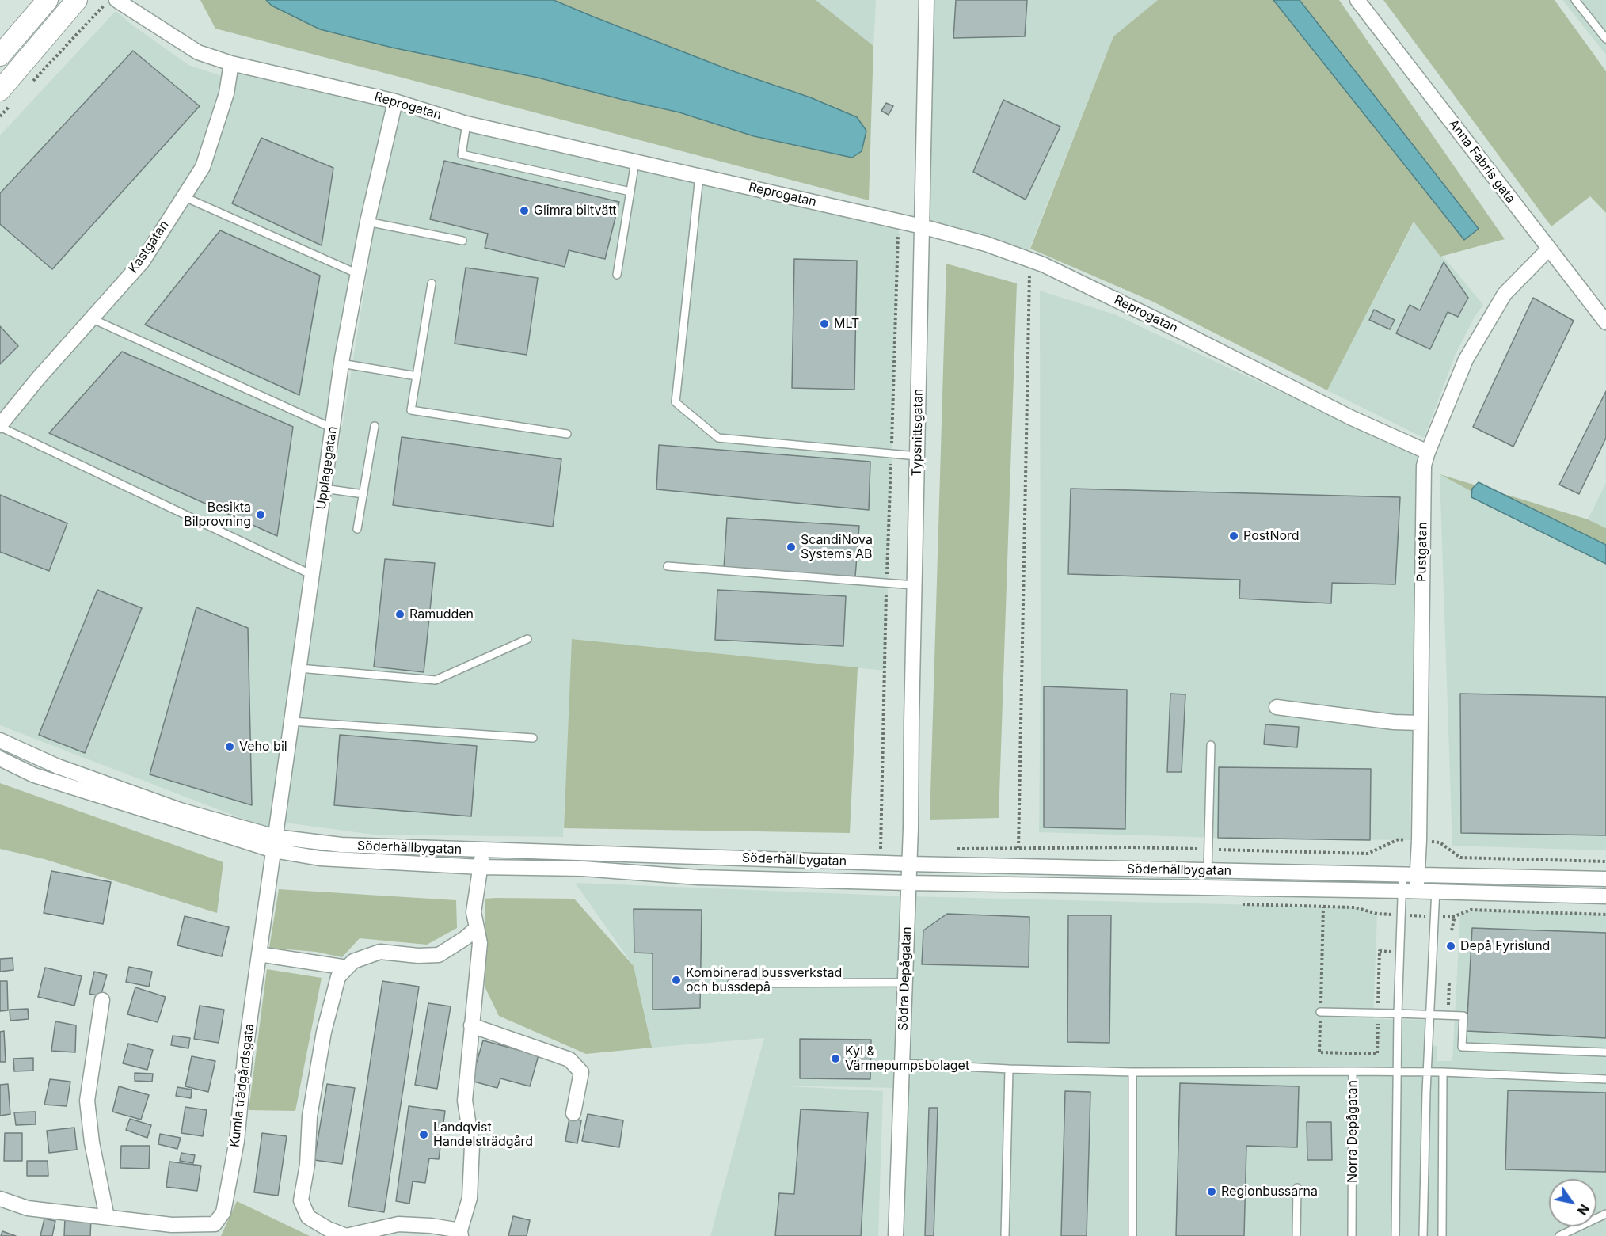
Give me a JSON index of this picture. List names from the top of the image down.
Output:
{
  "streets": {
    "street": [
      "Reprogatan",
      "Anna Fabris gata",
      "Kastgatan",
      "Typsnittsgatan",
      "Upplagegatan",
      "Pustgatan",
      "Söderhällbygatan",
      "Södra Depågatan",
      "Kumla trädgårdsgata"
    ],
    "lane": ["Norra Depågatan"]
  },
  "crossings": [
    ["Reprogatan", "Kastgatan"],
    ["Reprogatan", "Typsnittsgatan"],
    ["Reprogatan", "Upplagegatan"],
    ["Reprogatan", "Pustgatan"],
    ["Anna Fabris gata", "Pustgatan"],
    ["Typsnittsgatan", "Söderhällbygatan"],
    ["Typsnittsgatan", "Södra Depågatan"],
    ["Upplagegatan", "Söderhällbygatan"],
    ["Upplagegatan", "Kumla trädgårdsgata"],
    ["Pustgatan", "Söderhällbygatan"],
    ["Söderhällbygatan", "Södra Depågatan"],
    ["Söderhällbygatan", "Kumla trädgårdsgata"]
  ],
  "places": [
    "Glimra biltvätt",
    "MLT",
    "Besikta Bilprovning",
    "PostNord",
    "ScandiNova Systems AB",
    "Ramudden",
    "Veho bil",
    "Depå Fyrislund",
    "Kombinerad bussverkstad och bussdepå",
    "Kyl & Värmepumpsbolaget",
    "Landqvist Handelsträdgård",
    "Regionbussarna"
  ],
  "north": "bottom right"
}
